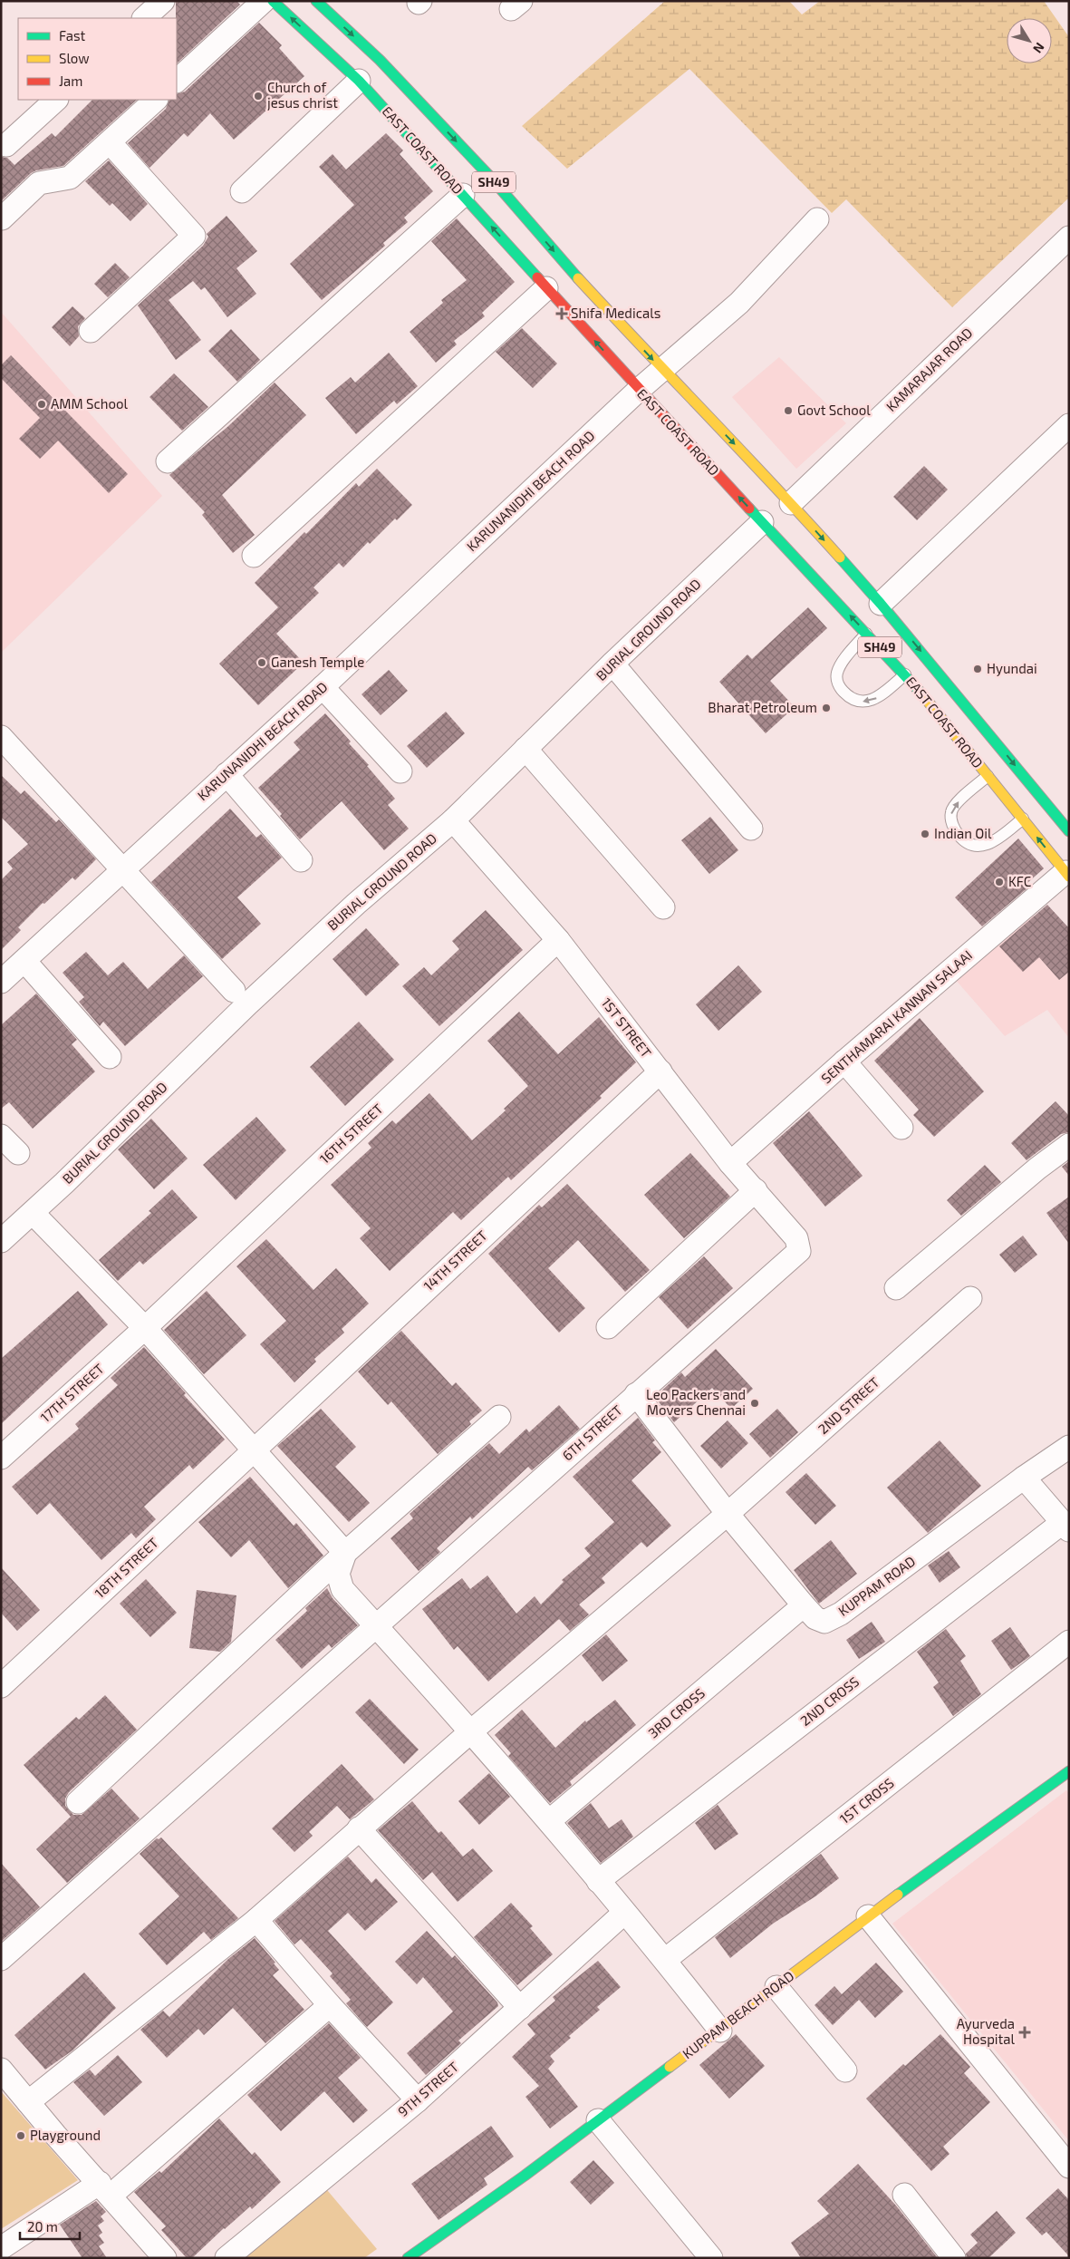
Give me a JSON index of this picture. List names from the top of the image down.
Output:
{
  "streets": {
    "main road": ["EAST COAST ROAD", "SH49", "KUPPAM BEACH ROAD"],
    "street": [
      "KAMARAJAR ROAD",
      "KARUNANIDHI BEACH ROAD",
      "BURIAL GROUND ROAD",
      "SENTHAMARAI KANNAN SALAAI",
      "1ST STREET",
      "16TH STREET",
      "14TH STREET",
      "17TH STREET",
      "2ND STREET",
      "6TH STREET",
      "18TH STREET",
      "KUPPAM ROAD",
      "2ND CROSS",
      "3RD CROSS",
      "1ST CROSS",
      "9TH STREET"
    ]
  },
  "crossings": [
    ["EAST COAST ROAD", "KAMARAJAR ROAD"],
    ["EAST COAST ROAD", "KARUNANIDHI BEACH ROAD"],
    ["EAST COAST ROAD", "BURIAL GROUND ROAD"],
    ["EAST COAST ROAD", "SENTHAMARAI KANNAN SALAAI"],
    ["BURIAL GROUND ROAD", "1ST STREET"],
    ["SENTHAMARAI KANNAN SALAAI", "1ST STREET"],
    ["1ST STREET", "16TH STREET"],
    ["1ST STREET", "14TH STREET"],
    ["1ST STREET", "6TH STREET"],
    ["16TH STREET", "17TH STREET"],
    ["14TH STREET", "18TH STREET"],
    ["2ND STREET", "KUPPAM ROAD"],
    ["6TH STREET", "KUPPAM ROAD"],
    ["KUPPAM ROAD", "3RD CROSS"]
  ],
  "places": {
    "other": [
      "Church of jesus christ",
      "AMM School",
      "Govt School",
      "Ganesh Temple",
      "Hyundai",
      "Bharat Petroleum",
      "Indian Oil",
      "KFC",
      "Leo Packers and Movers Chennai",
      "Playground"
    ],
    "health": ["Shifa Medicals", "Ayurveda Hospital"]
  },
  "legend": ["Fast", "Slow", "Jam"],
  "scale_bar": "20 m",
  "north": "bottom right"
}
